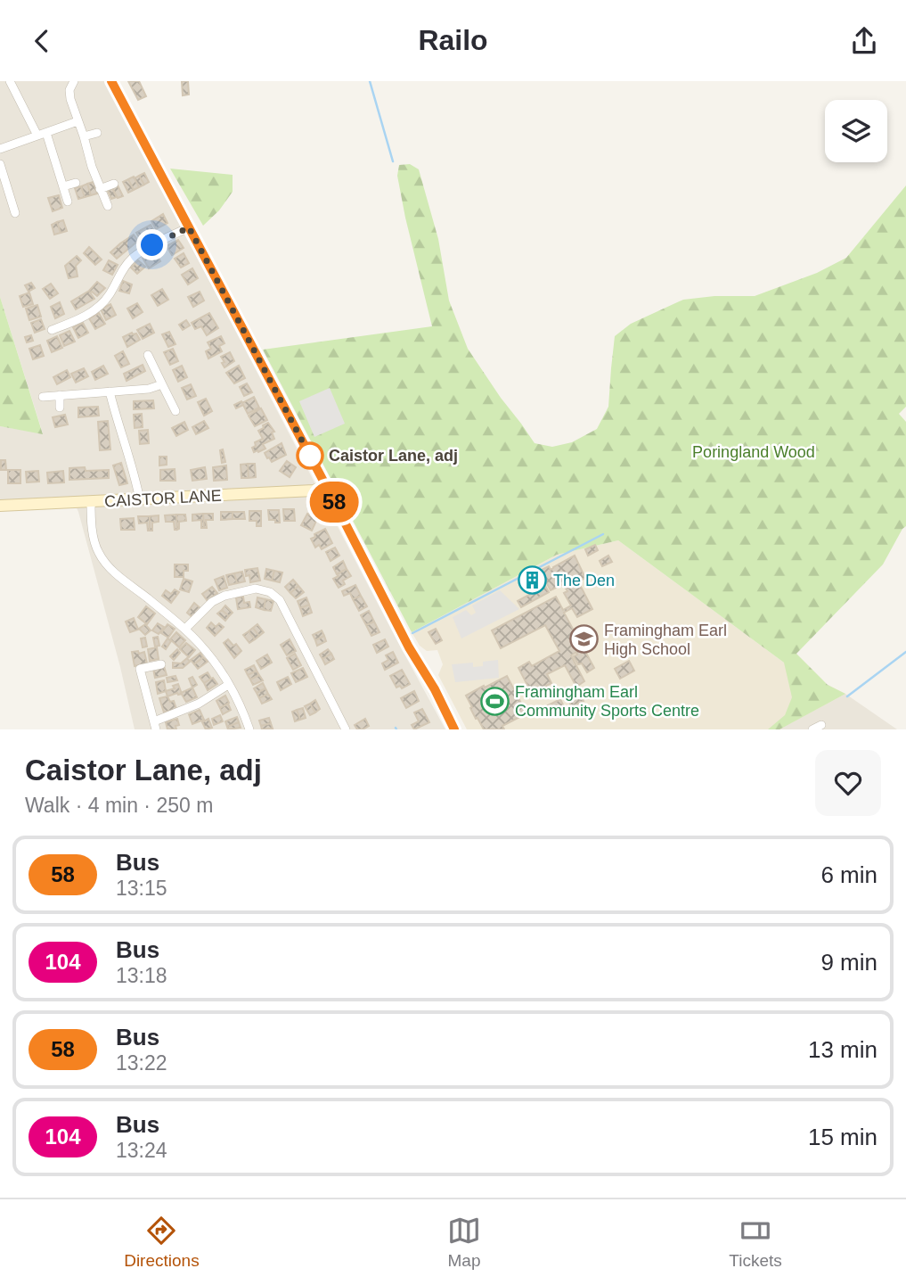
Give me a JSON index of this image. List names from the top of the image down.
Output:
{
  "streets": {
    "main road": ["CAISTOR LANE"]
  },
  "parks": ["Poringland Wood"],
  "places": {
    "other": ["Caistor Lane, adj"],
    "building": ["The Den"],
    "school or university": ["Framingham Earl High School"],
    "sports": ["Framingham Earl Community Sports Centre"]
  },
  "lines": ["bus line 58"],
  "page": {
    "header": "Railo",
    "on_map": "58",
    "heading": ["Caistor Lane, adj", "Walk · 4 min · 250 m"],
    "list": [
      {
        "mark": "58",
        "name": "Bus",
        "note": "13:15",
        "value": "6 min"
      },
      {
        "mark": "104",
        "name": "Bus",
        "note": "13:18",
        "value": "9 min"
      },
      {
        "mark": "58",
        "name": "Bus",
        "note": "13:22",
        "value": "13 min"
      },
      {
        "mark": "104",
        "name": "Bus",
        "note": "13:24",
        "value": "15 min"
      }
    ],
    "tabs": ["Directions", "Map", "Tickets"]
  }
}
